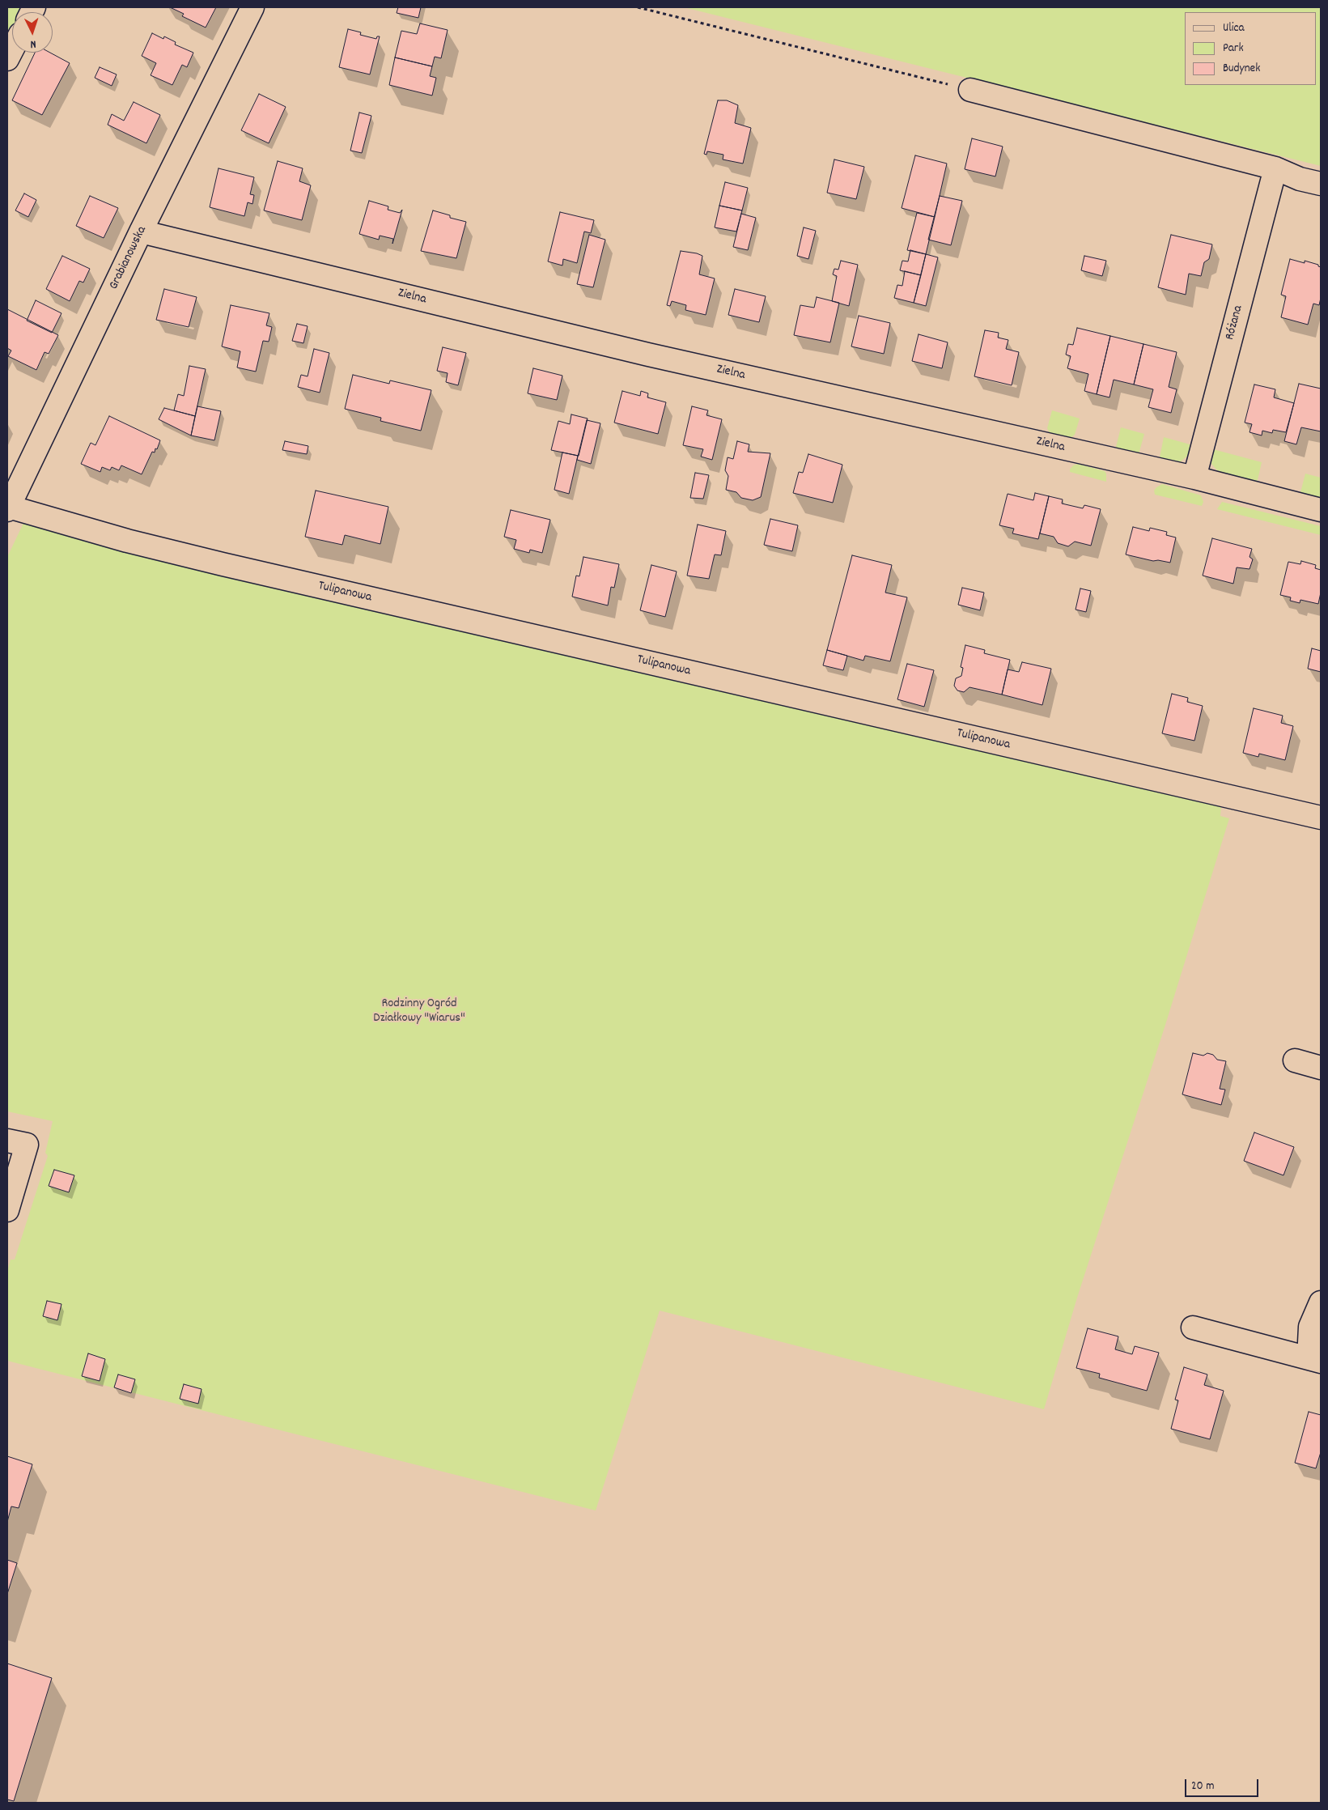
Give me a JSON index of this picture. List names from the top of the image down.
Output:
{
  "streets": {
    "street": [
      "Grabianowska",
      "Zielna",
      "Różana",
      "Tulipanowa"
    ]
  },
  "crossings": [
    ["Grabianowska", "Zielna"],
    ["Grabianowska", "Tulipanowa"],
    ["Zielna", "Różana"]
  ],
  "parks": ["Rodzinny Ogród Działkowy \"Wiarus\""],
  "legend": ["Ulica", "Park", "Budynek"],
  "scale_bar": "20 m",
  "north": "bottom"
}
